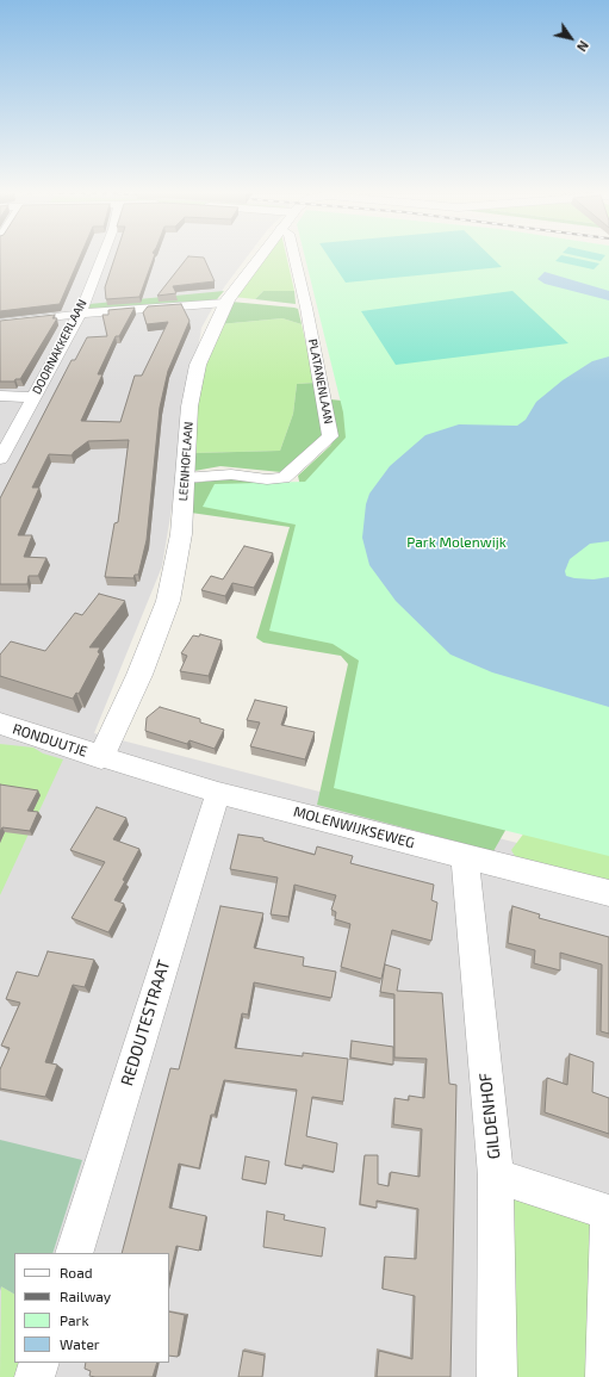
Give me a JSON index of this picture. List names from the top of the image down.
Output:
{
  "streets": {
    "street": [
      "DOORNAKKERLAAN",
      "PLATANENLAAN",
      "LEENHOFLAAN",
      "RONDUUTJE",
      "MOLENWIJKSEWEG",
      "REDOUTESTRAAT",
      "GILDENHOF"
    ]
  },
  "crossings": [
    ["PLATANENLAAN", "LEENHOFLAAN"],
    ["LEENHOFLAAN", "RONDUUTJE"],
    ["LEENHOFLAAN", "MOLENWIJKSEWEG"],
    ["RONDUUTJE", "MOLENWIJKSEWEG"],
    ["MOLENWIJKSEWEG", "REDOUTESTRAAT"],
    ["MOLENWIJKSEWEG", "GILDENHOF"]
  ],
  "parks": ["Park Molenwijk"],
  "legend": [
    "Road",
    "Railway",
    "Park",
    "Water"
  ],
  "north": "bottom right"
}
